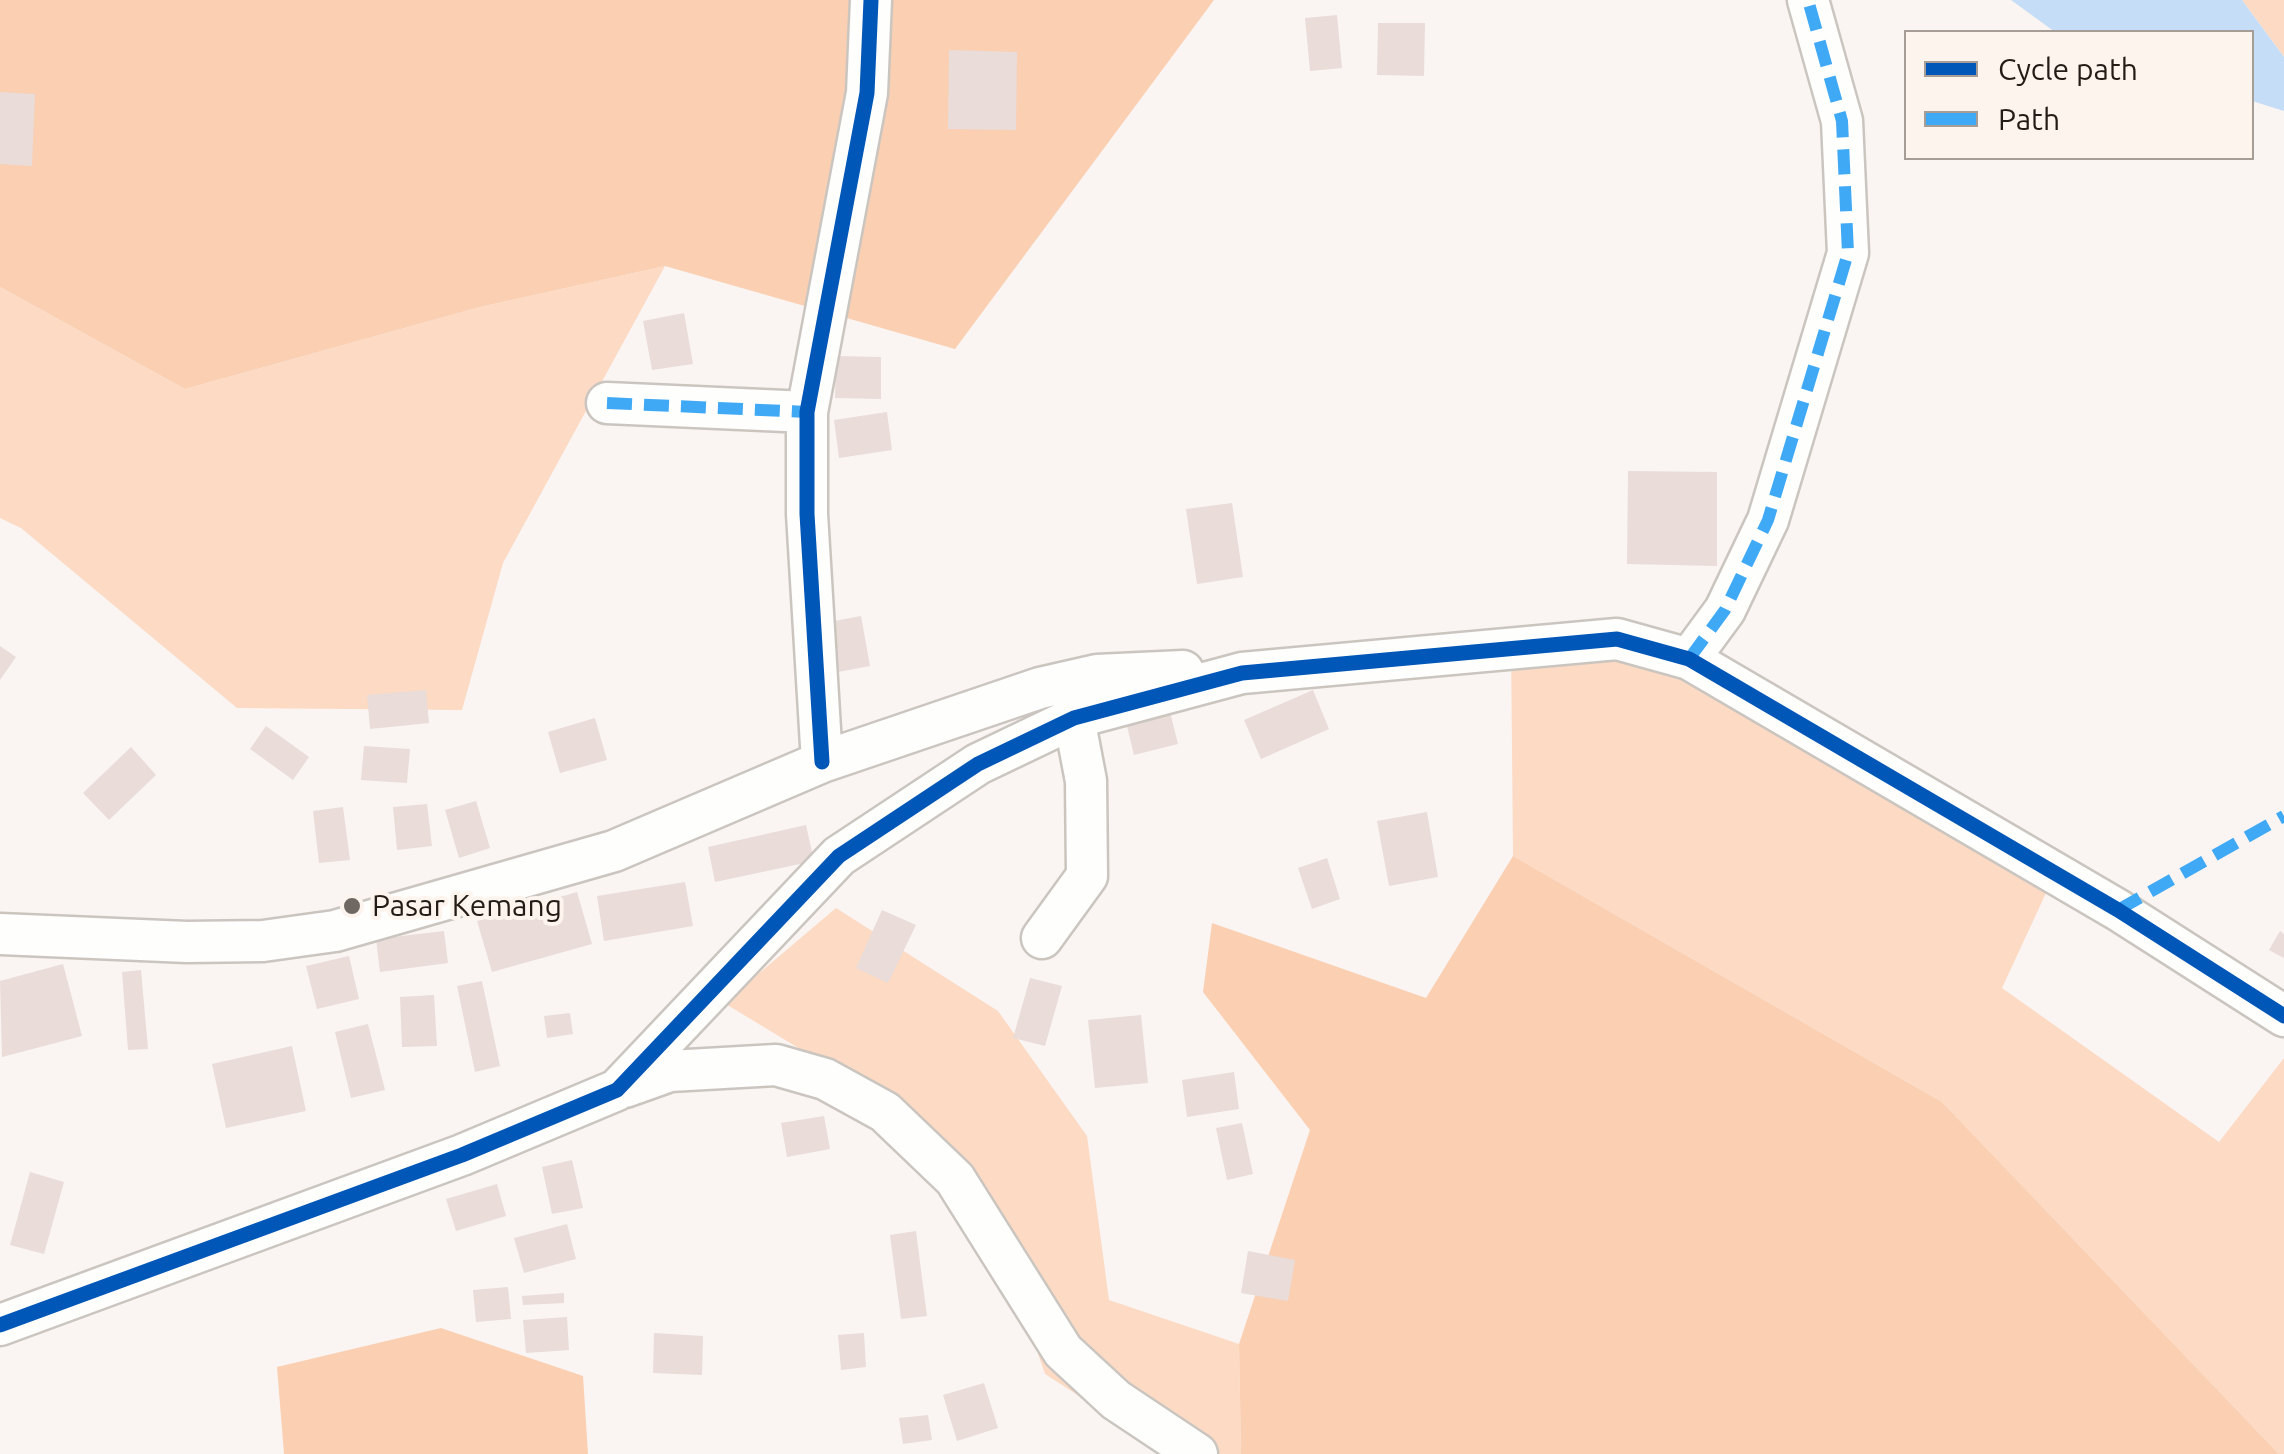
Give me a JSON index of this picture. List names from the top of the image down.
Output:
{
  "places": ["Pasar Kemang"],
  "legend": ["Cycle path", "Path"]
}
